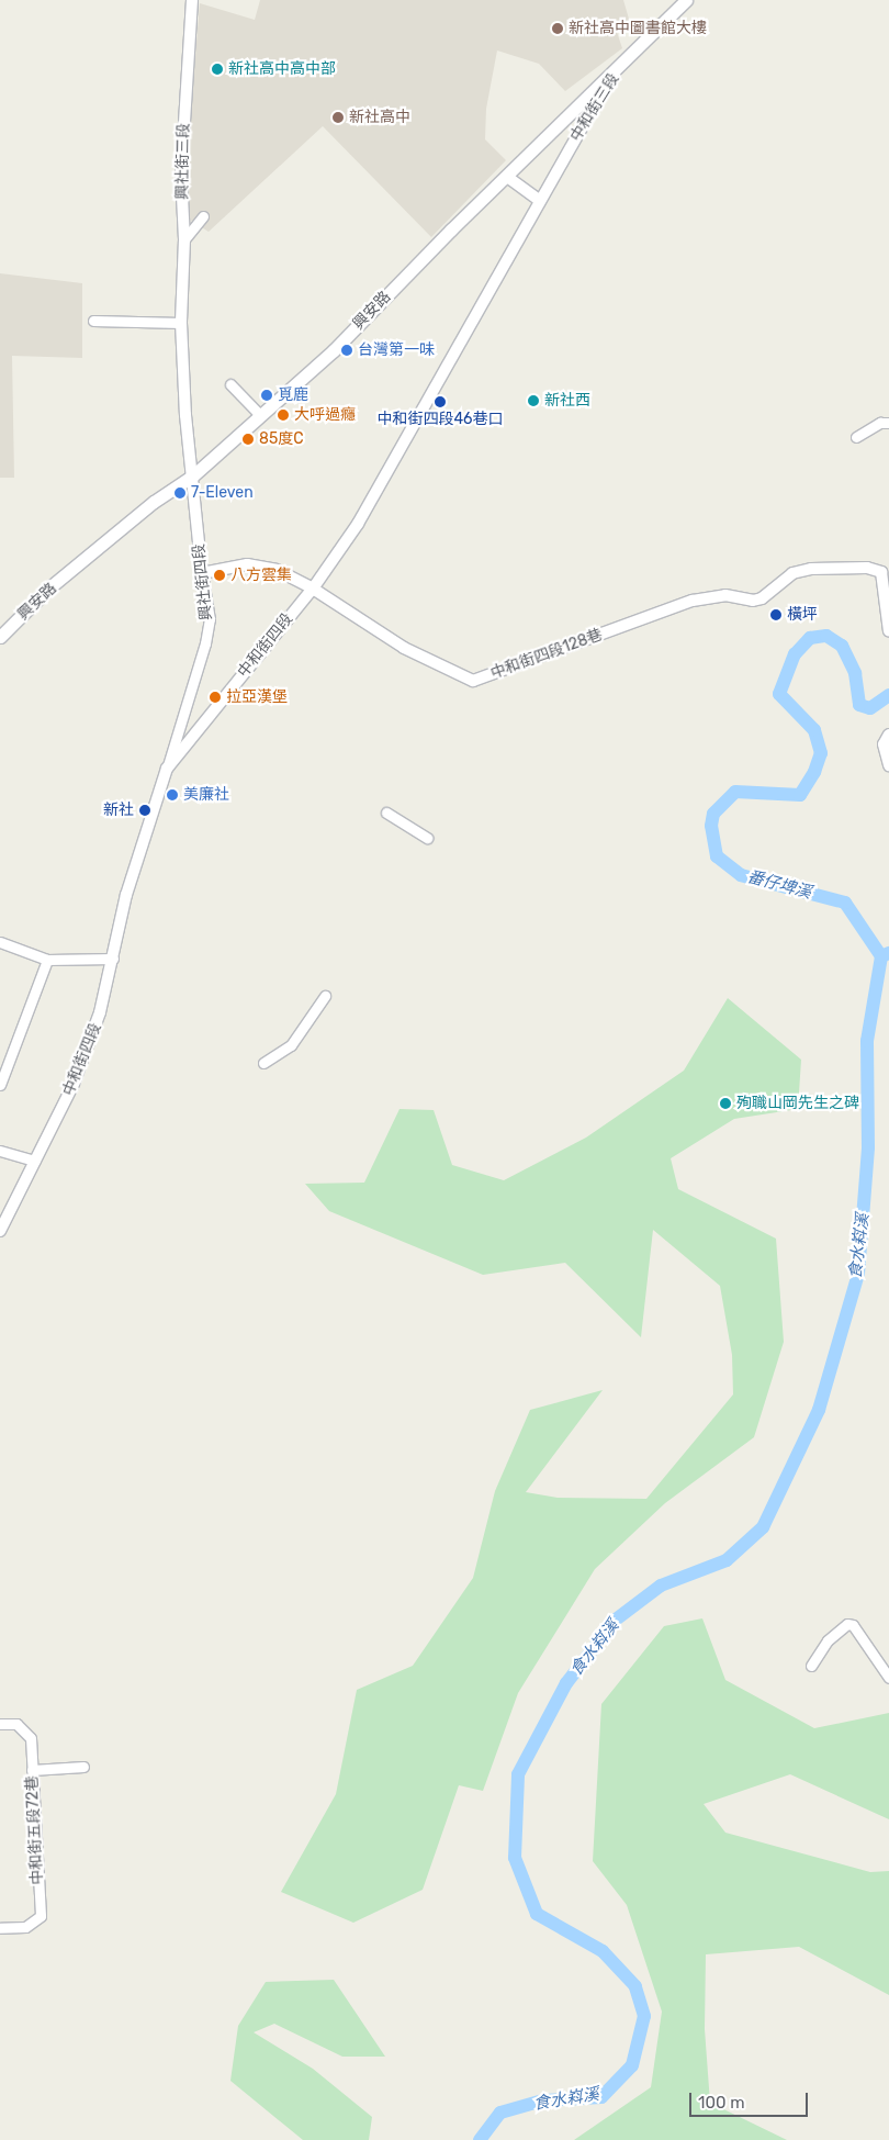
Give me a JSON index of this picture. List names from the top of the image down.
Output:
{
  "streets": {
    "main road": ["中和街三段", "興安路"],
    "street": [
      "興社街三段",
      "興社街四段",
      "中和街四段",
      "中和街四段128巷",
      "中和街五段72巷"
    ]
  },
  "crossings": [
    ["中和街三段", "興安路"],
    ["中和街三段", "中和街四段"],
    ["興社街三段", "興社街四段"],
    ["興安路", "興社街四段"],
    ["興社街四段", "中和街四段"],
    ["興社街四段", "中和街四段128巷"],
    ["中和街四段", "中和街四段128巷"]
  ],
  "water": ["番仔埤溪", "食水嵙溪"],
  "places": [
    "新社高中圖書館大樓",
    "新社高中高中部",
    "新社高中",
    "台灣第一味",
    "覓鹿",
    "新社西",
    "中和街四段46巷口",
    "大呼過癮",
    "85度C",
    "7-Eleven",
    "八方雲集",
    "橫坪",
    "拉亞漢堡",
    "美廉社",
    "新社",
    "殉職山岡先生之碑"
  ],
  "scale_bar": "100 m"
}
